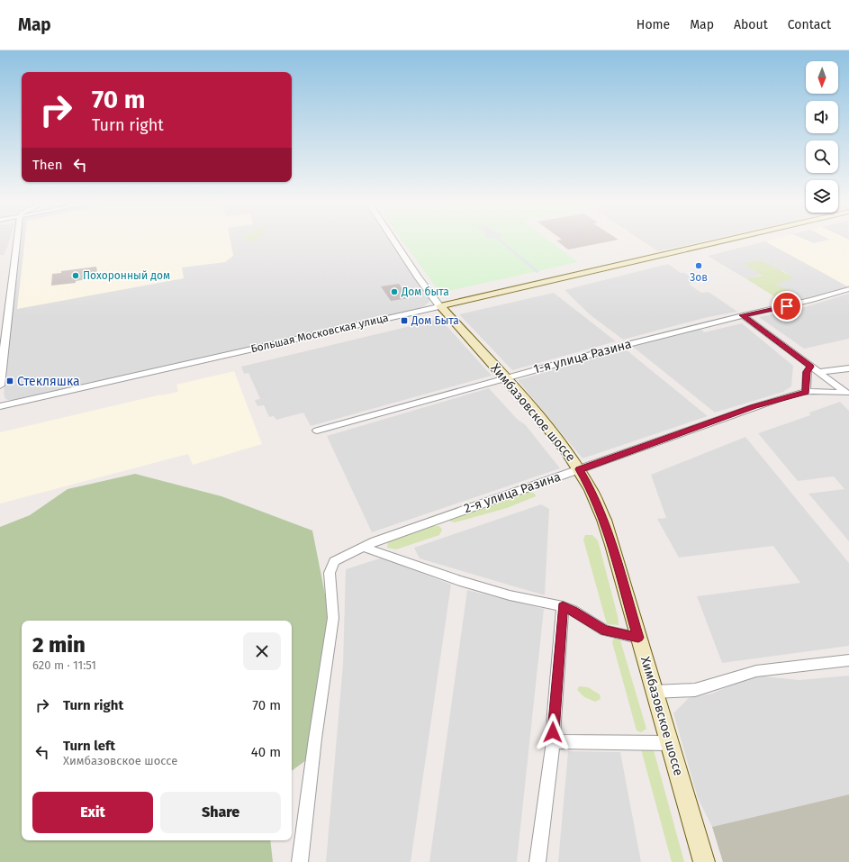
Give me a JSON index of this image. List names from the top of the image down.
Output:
{
  "streets": {
    "main road": ["Большая Московская улица", "Химбазовское шоссе"],
    "street": ["1-я улица Разина", "2-я улица Разина"]
  },
  "crossings": [
    ["Большая Московская улица", "Химбазовское шоссе"],
    ["1-я улица Разина", "Химбазовское шоссе"],
    ["Химбазовское шоссе", "2-я улица Разина"]
  ],
  "places": {
    "other": ["Зов", "Похоронный дом", "Дом быта"],
    "transit": ["Дом Быта", "Стекляшка"]
  },
  "north": "bottom",
  "page": {
    "header": "Map",
    "nav": [
      "Home",
      "Map",
      "About",
      "Contact"
    ],
    "turn": ["70 m", "Turn right"],
    "then": "Then",
    "heading": ["2 min", "620 m · 11:51"],
    "list": [
      {
        "name": "Turn right",
        "value": "70 m"
      },
      {
        "name": "Turn left",
        "note": "Химбазовское шоссе",
        "value": "40 m"
      }
    ],
    "buttons": ["Exit", "Share"]
  }
}
